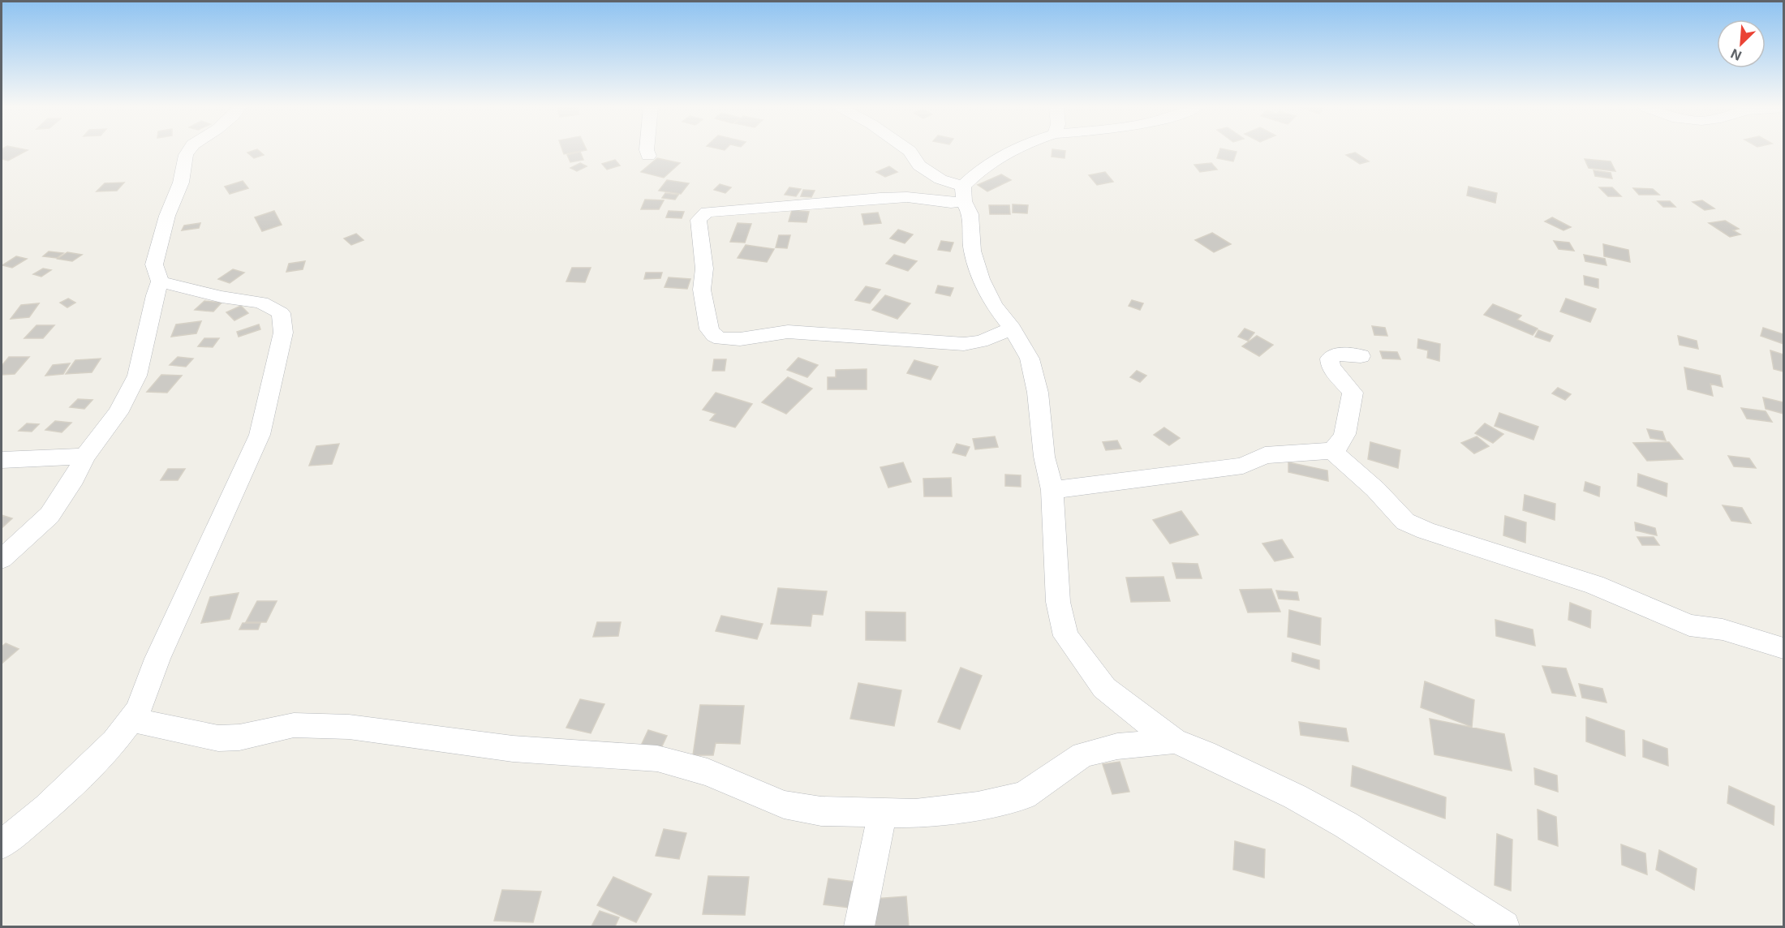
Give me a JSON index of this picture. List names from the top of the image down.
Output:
{
  "north": "bottom left"
}
